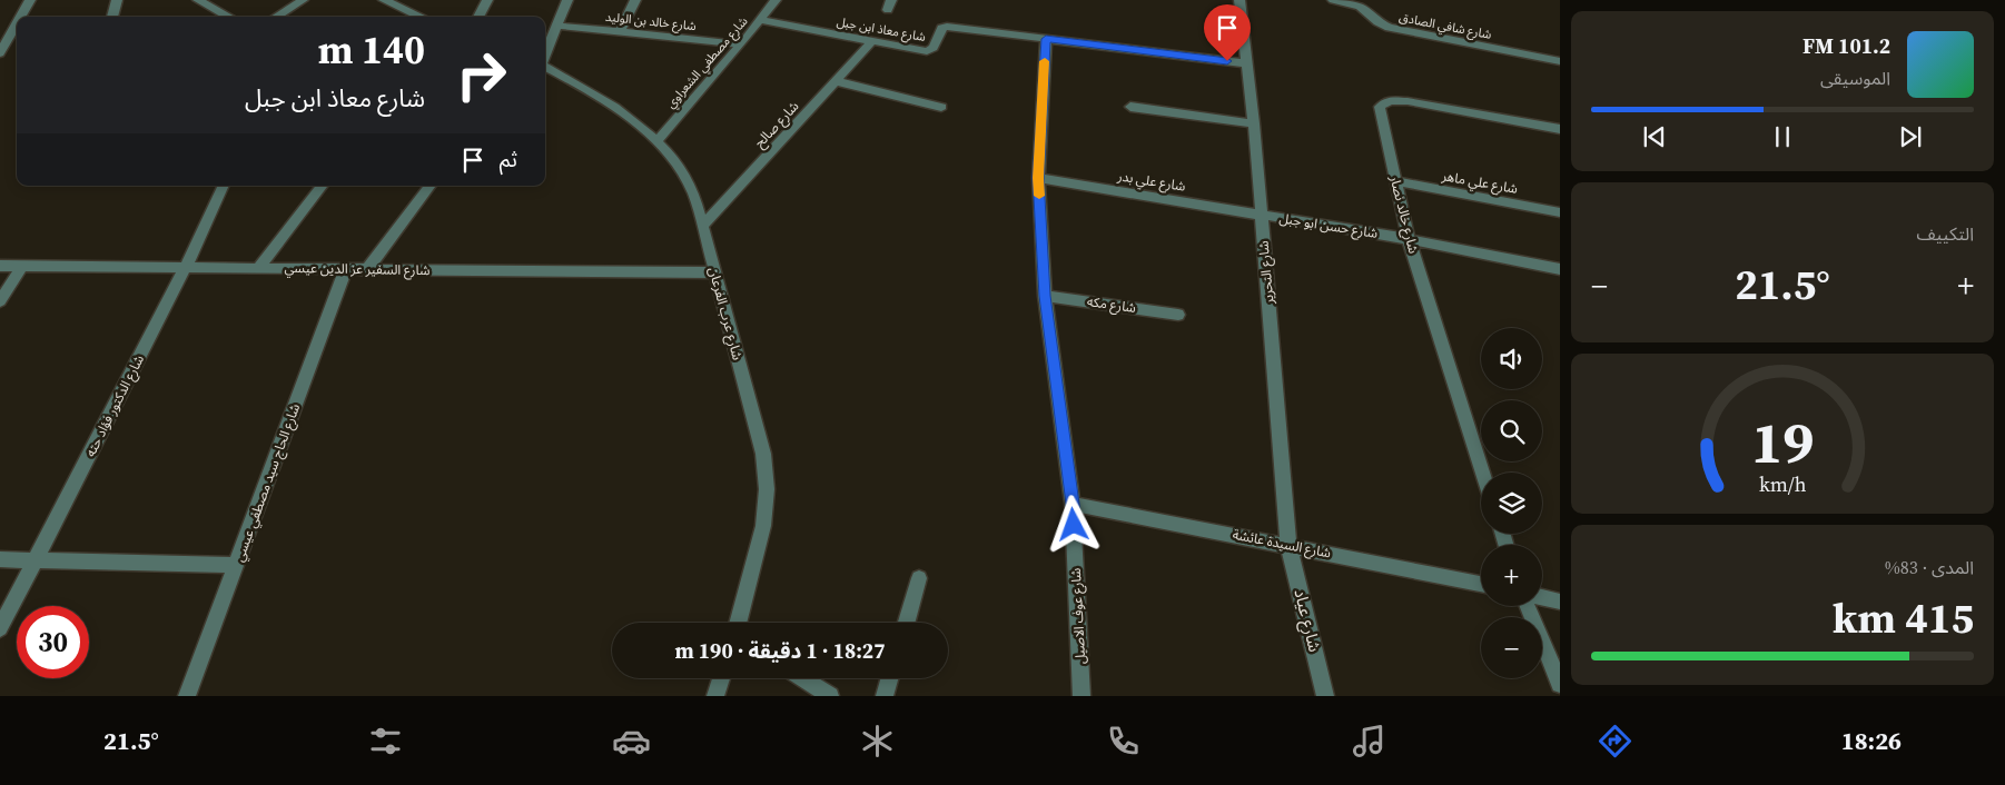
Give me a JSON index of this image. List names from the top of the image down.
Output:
{
  "streets": {
    "street": [
      "شارع خالد بن الوليد",
      "شارع شافي الصادق",
      "شارع معاذ ابن جبل",
      "شارع مصطفي الشعراوي",
      "شارع صالح",
      "شارع علي بدر",
      "شارع علي ماهر",
      "شارع خالد نصار",
      "شارع حسن ابو جبل",
      "شارع السفير عز الدين عيسي",
      "شارع التحرير",
      "شارع مكه",
      "شارع عرب الفرعان",
      "شارع الدكتور فؤاد حته",
      "شارع الحاج سيد مصطفي عيسي",
      "شارع السيدة عائشة",
      "شارع عوف الاصيل",
      "شارع عياد"
    ]
  },
  "crossings": [
    ["شارع خالد بن الوليد", "شارع مصطفي الشعراوي"],
    ["شارع معاذ ابن جبل", "شارع مصطفي الشعراوي"],
    ["شارع معاذ ابن جبل", "شارع صالح"],
    ["شارع معاذ ابن جبل", "شارع التحرير"],
    ["شارع معاذ ابن جبل", "شارع عوف الاصيل"],
    ["شارع مصطفي الشعراوي", "شارع عرب الفرعان"],
    ["شارع صالح", "شارع عرب الفرعان"],
    ["شارع علي بدر", "شارع حسن ابو جبل"],
    ["شارع علي بدر", "شارع التحرير"],
    ["شارع علي بدر", "شارع عوف الاصيل"],
    ["شارع علي ماهر", "شارع خالد نصار"],
    ["شارع خالد نصار", "شارع حسن ابو جبل"],
    ["شارع حسن ابو جبل", "شارع التحرير"],
    ["شارع السفير عز الدين عيسي", "شارع عرب الفرعان"],
    ["شارع السفير عز الدين عيسي", "شارع الدكتور فؤاد حته"],
    ["شارع السفير عز الدين عيسي", "شارع الحاج سيد مصطفي عيسي"],
    ["شارع التحرير", "شارع السيدة عائشة"],
    ["شارع التحرير", "شارع عياد"],
    ["شارع مكه", "شارع عوف الاصيل"],
    ["شارع السيدة عائشة", "شارع عوف الاصيل"],
    ["شارع السيدة عائشة", "شارع عياد"]
  ],
  "page": {
    "turn": ["140 m", "شارع معاذ ابن جبل"],
    "song": ["101.2 FM", "الموسيقى"],
    "then": "ثم",
    "tile": [
      "التكييف",
      ["المدى · 83%", "415 km"]
    ],
    "heat": ["−", "21.5°", "+"],
    "map_buttons": ["+", "−"],
    "limit": "30",
    "trip": "18:27 · 1 دقيقة · 190 m",
    "tabs": ["18:26", "21.5°"],
    "gauge": ["19", "km/h"]
  }
}
